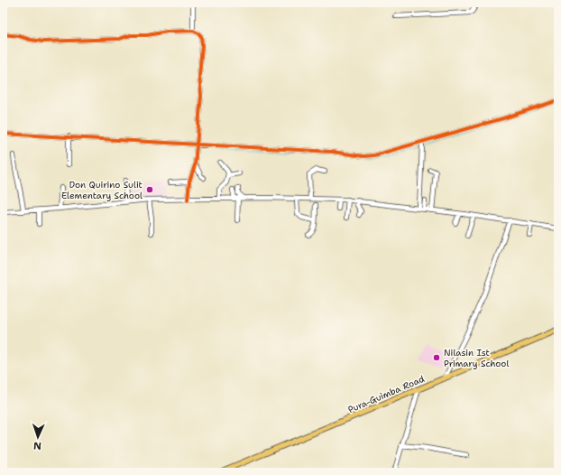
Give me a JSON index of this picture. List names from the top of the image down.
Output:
{
  "streets": {
    "main road": ["Pura-Guimba Road"]
  },
  "places": ["Don Quirino Sulit Elementary School", "Nilasin Ist Primary School"],
  "north": "bottom"
}
